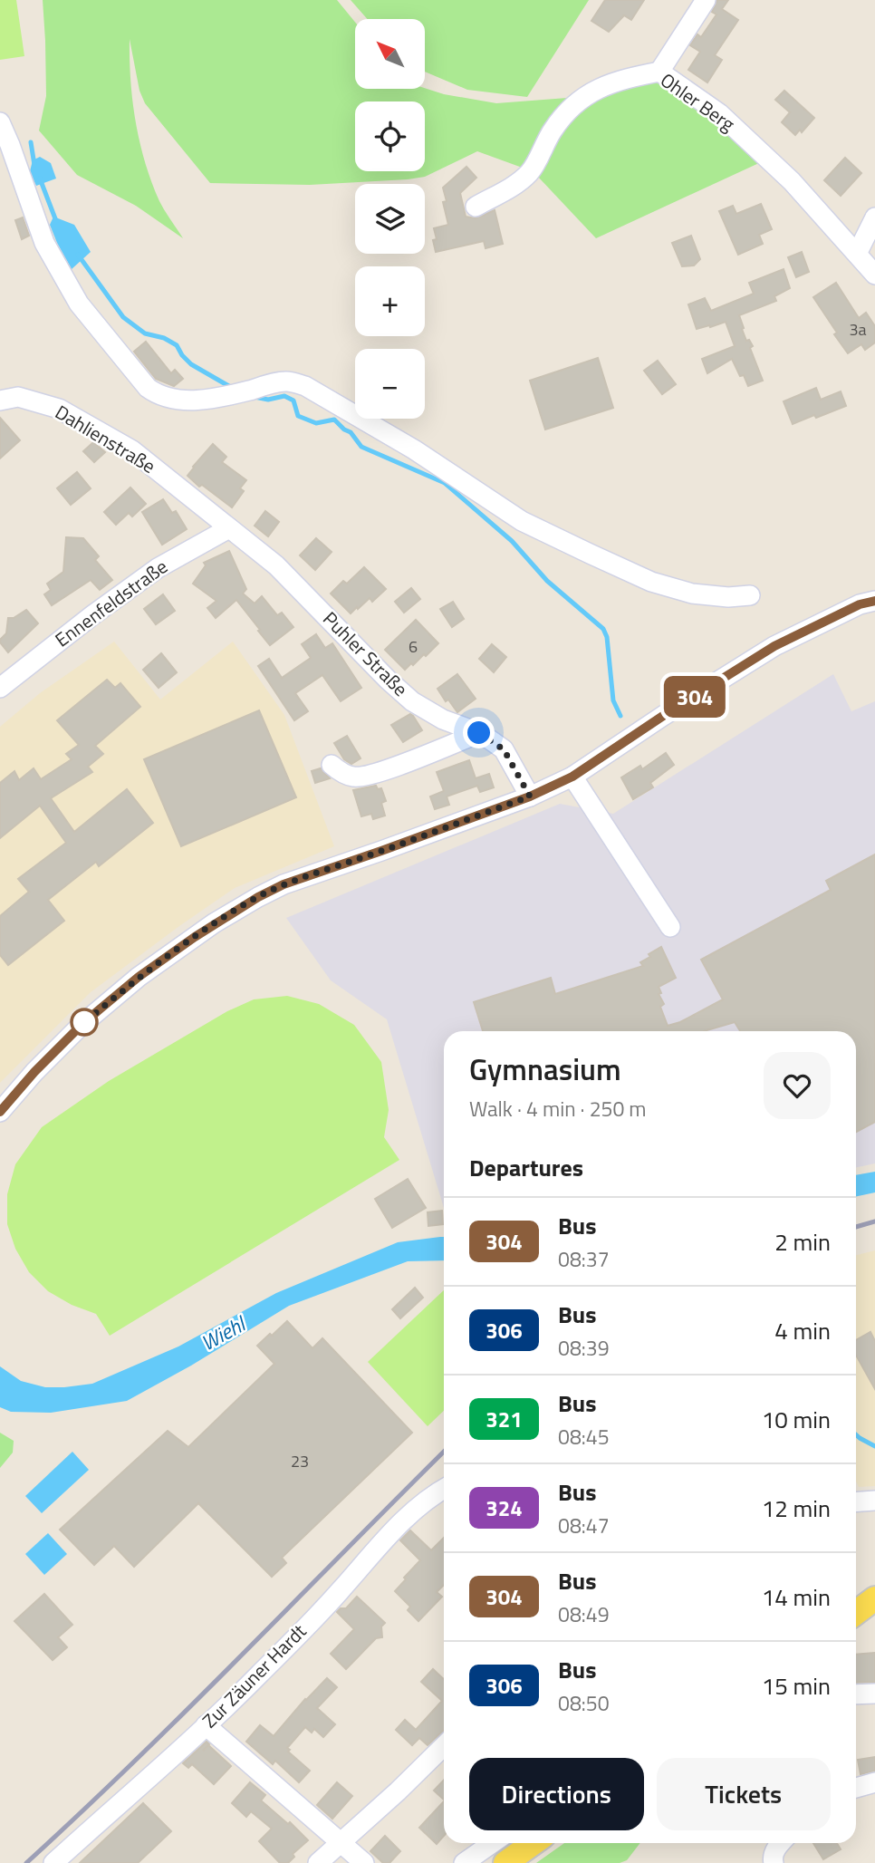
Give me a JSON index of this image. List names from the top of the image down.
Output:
{
  "streets": {
    "street": [
      "Ohler Berg",
      "Dahlienstraße",
      "Ennenfeldstraße",
      "Puhler Straße",
      "Zur Zäuner Hardt"
    ]
  },
  "crossings": [
    ["Dahlienstraße", "Ennenfeldstraße"],
    ["Dahlienstraße", "Puhler Straße"],
    ["Ennenfeldstraße", "Puhler Straße"]
  ],
  "water": ["Wiehl"],
  "lines": ["bus line 304"],
  "house_numbers": ["3a", "6", "23"],
  "north": "top left",
  "page": {
    "on_map": "304",
    "map_buttons": ["+", "−"],
    "heading": [
      ["Gymnasium", "Walk · 4 min · 250 m"],
      "Departures"
    ],
    "list": [
      {
        "mark": "304",
        "name": "Bus",
        "note": "08:37",
        "value": "2 min"
      },
      {
        "mark": "306",
        "name": "Bus",
        "note": "08:39",
        "value": "4 min"
      },
      {
        "mark": "321",
        "name": "Bus",
        "note": "08:45",
        "value": "10 min"
      },
      {
        "mark": "324",
        "name": "Bus",
        "note": "08:47",
        "value": "12 min"
      },
      {
        "mark": "304",
        "name": "Bus",
        "note": "08:49",
        "value": "14 min"
      },
      {
        "mark": "306",
        "name": "Bus",
        "note": "08:50",
        "value": "15 min"
      }
    ],
    "buttons": ["Directions", "Tickets"]
  }
}
